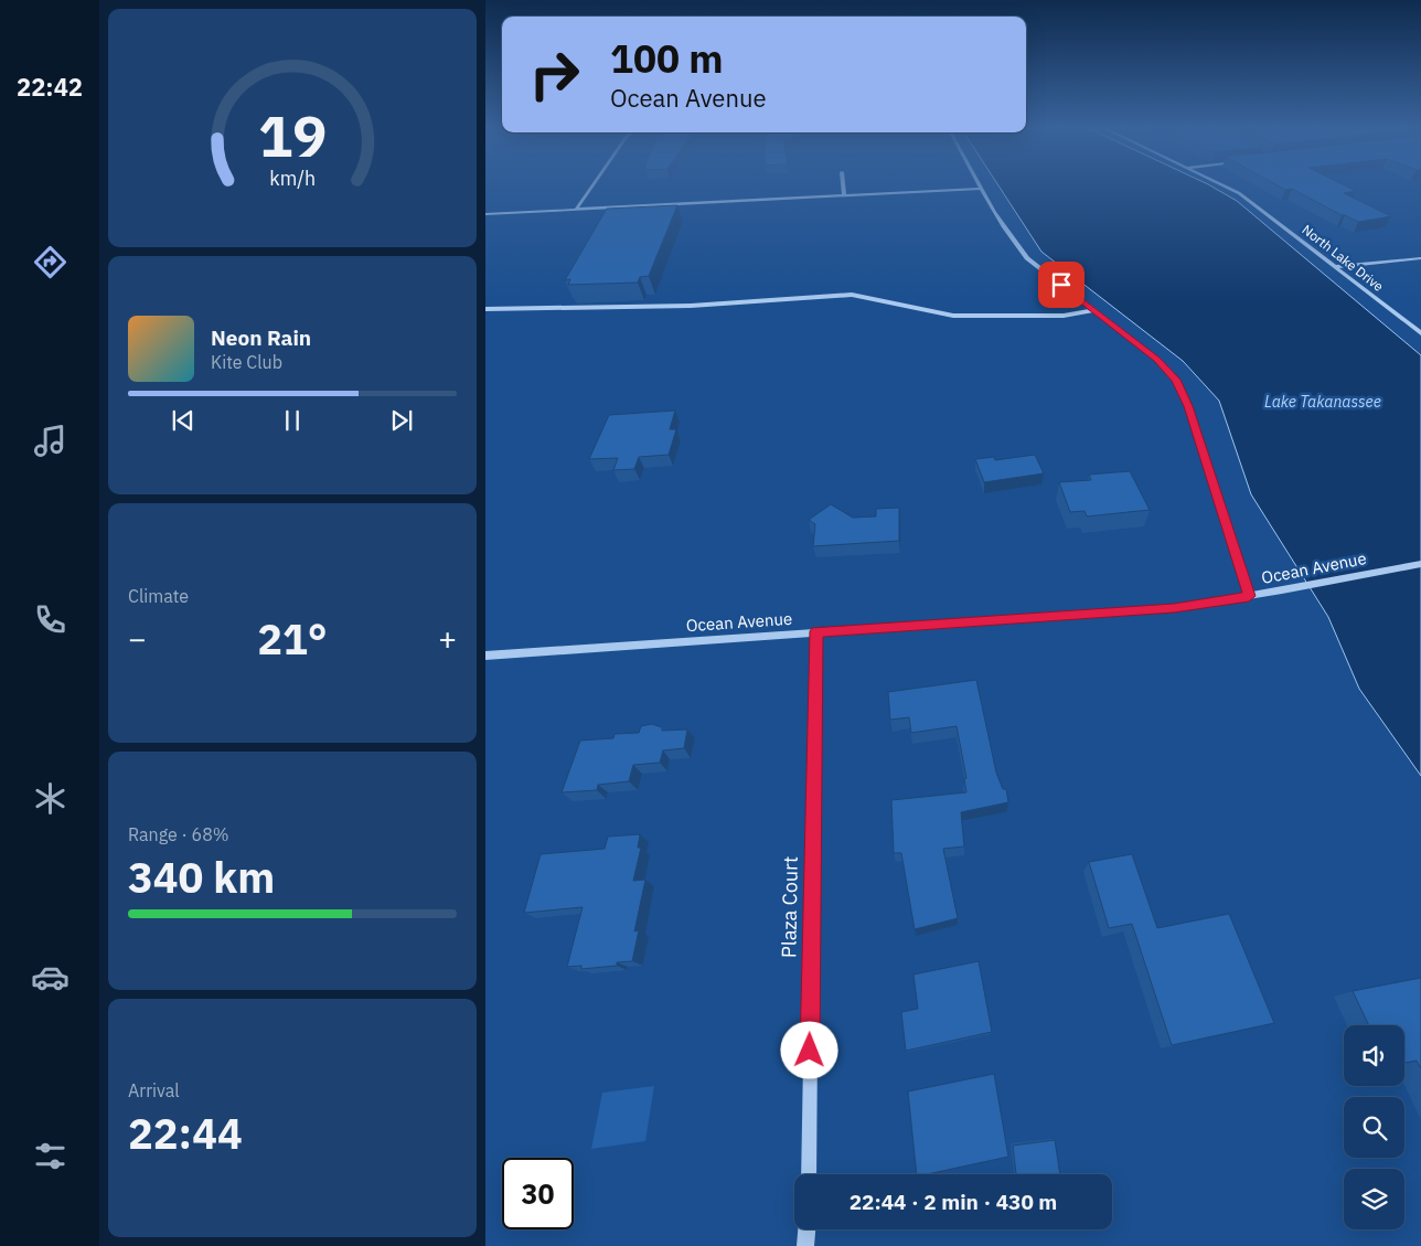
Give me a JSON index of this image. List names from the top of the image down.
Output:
{
  "streets": {
    "street": ["North Lake Drive", "Ocean Avenue", "Plaza Court"]
  },
  "crossings": [
    ["Ocean Avenue", "Plaza Court"]
  ],
  "water": ["Lake Takanassee"],
  "page": {
    "tabs": "22:42",
    "turn": ["100 m", "Ocean Avenue"],
    "song": ["Neon Rain", "Kite Club"],
    "tile": [
      "Climate",
      ["Range · 68%", "340 km"],
      ["Arrival", "22:44"]
    ],
    "heat": ["−", "21°", "+"],
    "limit": "30",
    "trip": "22:44 · 2 min · 430 m",
    "gauge": ["19", "km/h"]
  }
}
